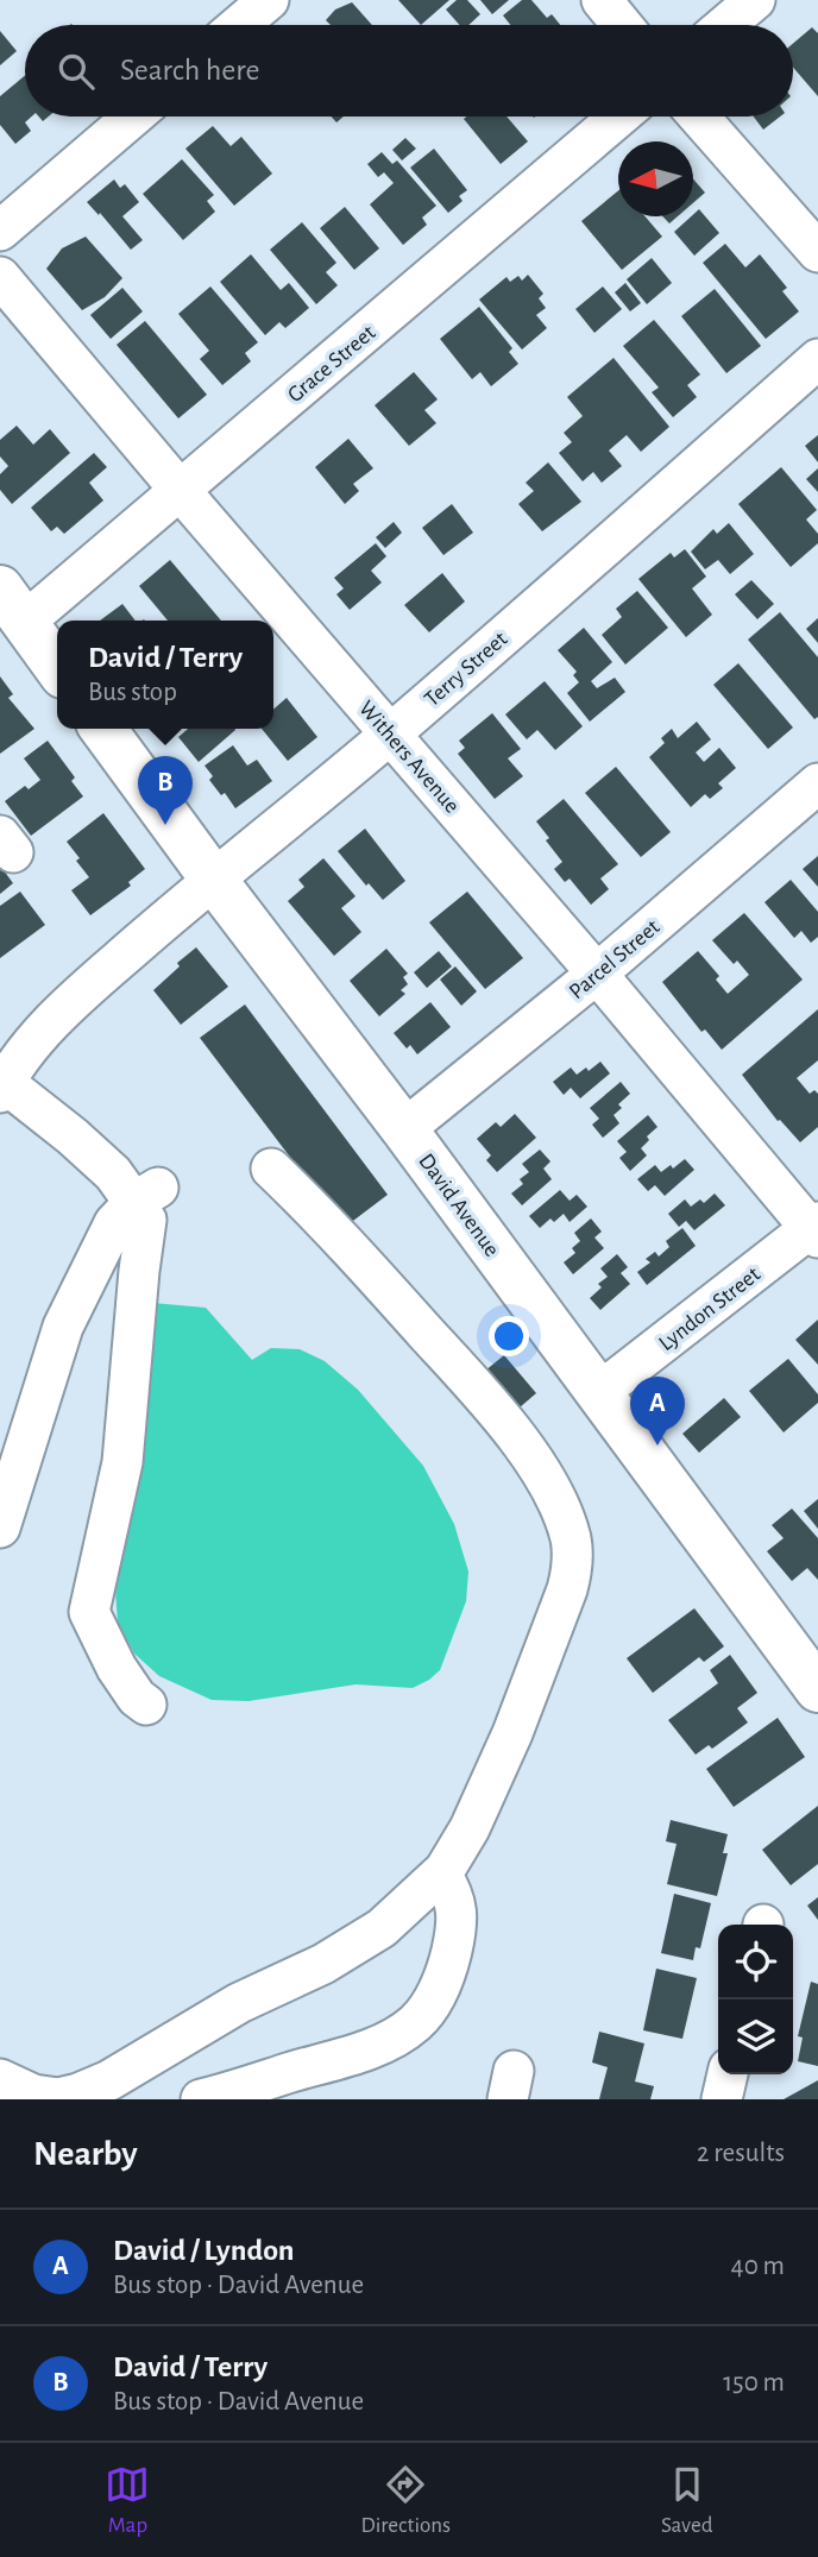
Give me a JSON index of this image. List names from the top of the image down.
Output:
{
  "streets": {
    "main road": ["David Avenue"],
    "street": [
      "Grace Street",
      "Terry Street",
      "Withers Avenue",
      "Parcel Street",
      "Lyndon Street"
    ]
  },
  "crossings": [
    ["Grace Street", "Withers Avenue"],
    ["Terry Street", "Withers Avenue"],
    ["Terry Street", "David Avenue"],
    ["Withers Avenue", "Parcel Street"],
    ["Withers Avenue", "Lyndon Street"],
    ["Parcel Street", "David Avenue"],
    ["David Avenue", "Lyndon Street"]
  ],
  "north": "left",
  "page": {
    "search": "Search here",
    "popup": ["David / Terry", "Bus stop"],
    "pins": ["B", "A"],
    "heading": ["Nearby", "2 results"],
    "list": [
      {
        "mark": "A",
        "name": "David / Lyndon",
        "note": "Bus stop · David Avenue",
        "value": "40 m"
      },
      {
        "mark": "B",
        "name": "David / Terry",
        "note": "Bus stop · David Avenue",
        "value": "150 m"
      }
    ],
    "nav": ["Map", "Directions", "Saved"]
  }
}
